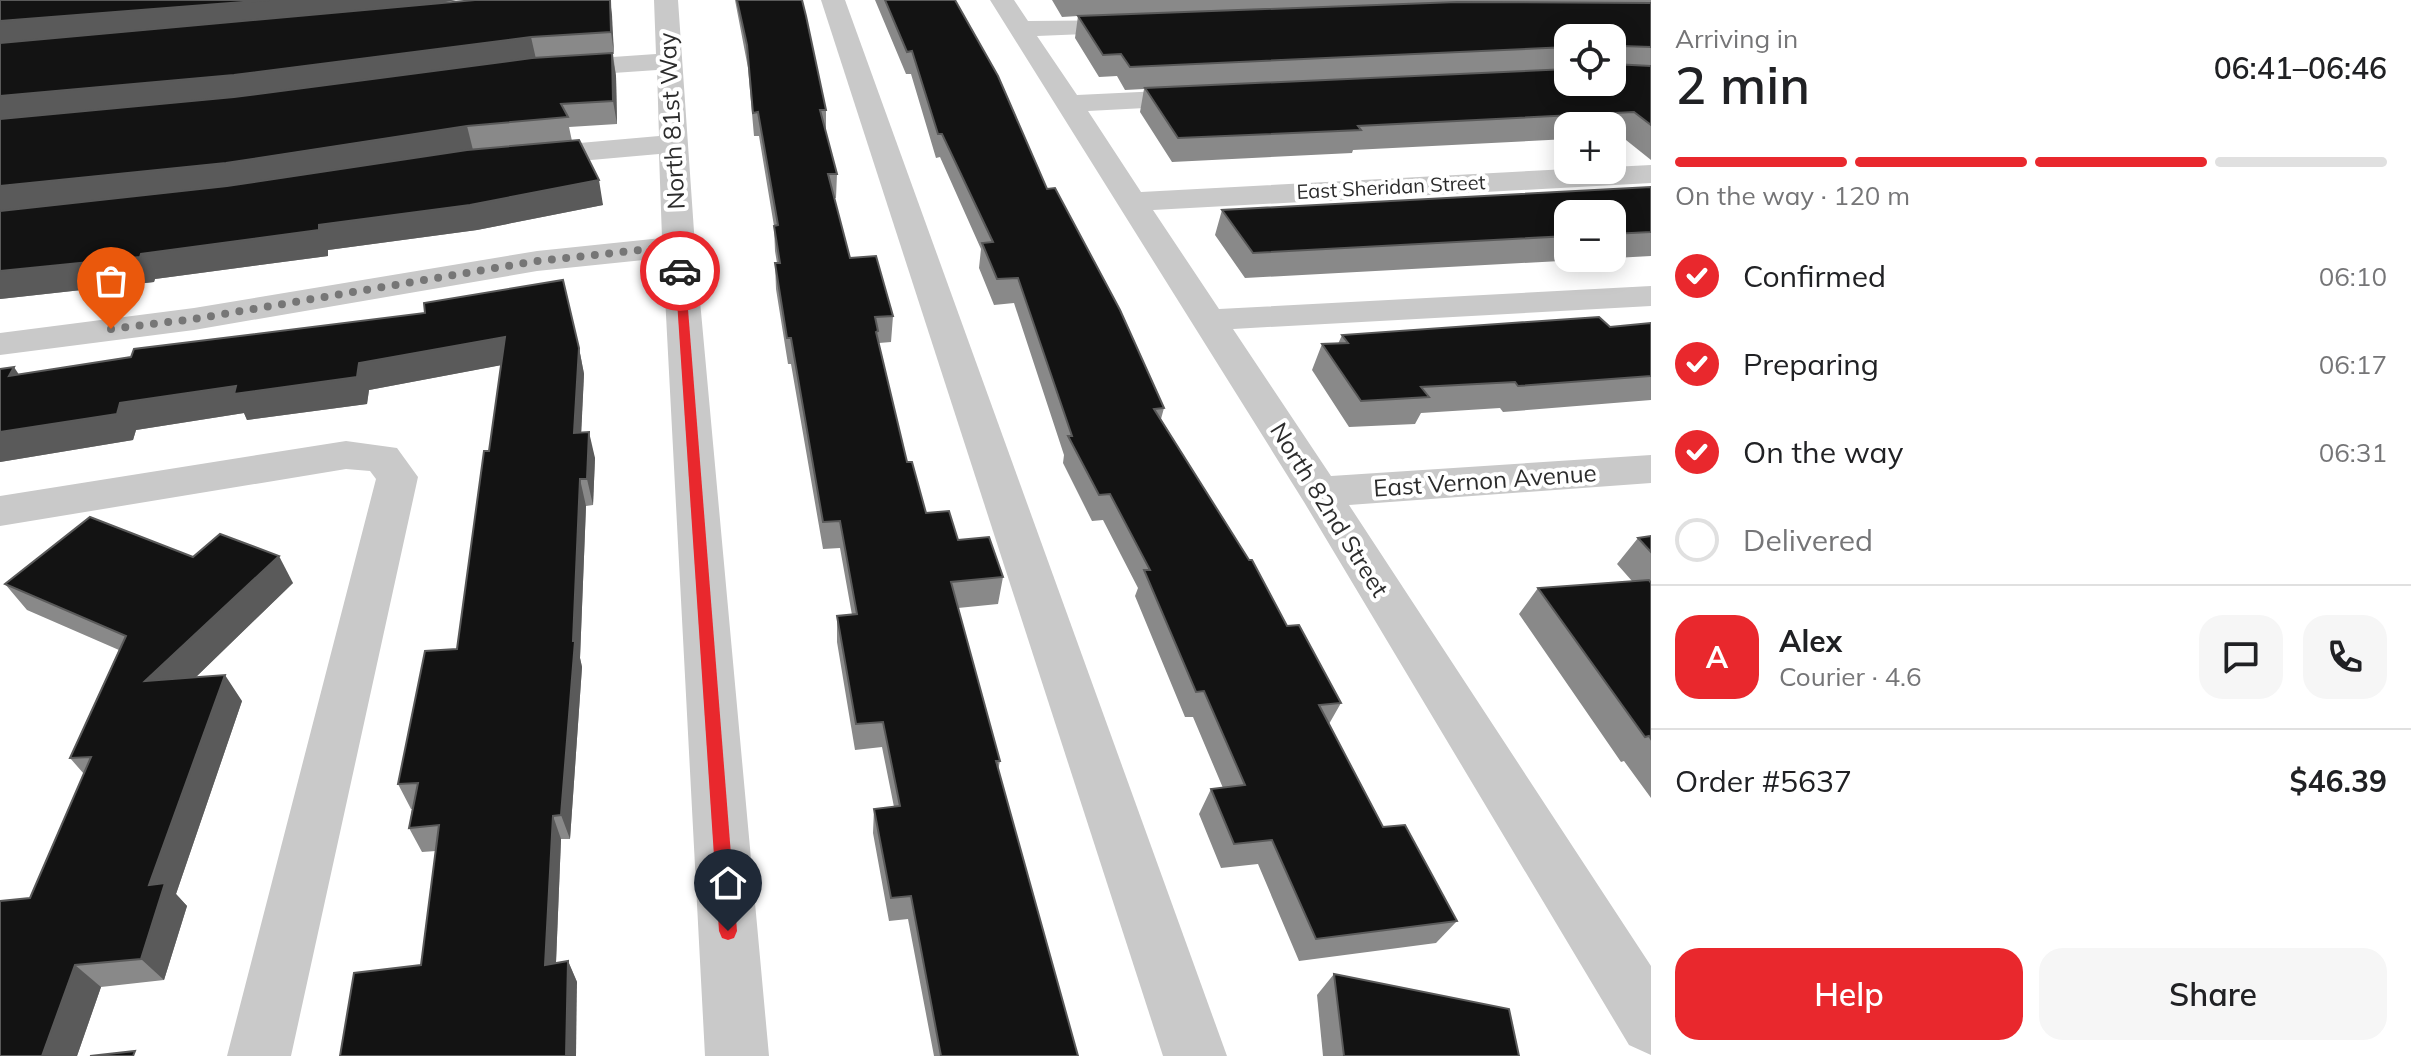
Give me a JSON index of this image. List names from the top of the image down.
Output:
{
  "streets": {
    "street": [
      "North 81st Way",
      "East Sheridan Street",
      "East Vernon Avenue",
      "North 82nd Street"
    ]
  },
  "crossings": [
    ["East Sheridan Street", "North 82nd Street"],
    ["East Vernon Avenue", "North 82nd Street"]
  ],
  "page": {
    "heading": ["2 min", "Arriving in", "06:41–06:46"],
    "panel": [
      "Alex",
      "Courier · 4.6",
      "Order #5637",
      "$46.39"
    ],
    "map_buttons": ["+", "−"],
    "bar": "On the way · 120 m",
    "list": [
      ["Confirmed", "06:10"],
      ["Preparing", "06:17"],
      ["On the way", "06:31"],
      "Delivered"
    ],
    "round": "A",
    "buttons": ["Help", "Share"]
  }
}
